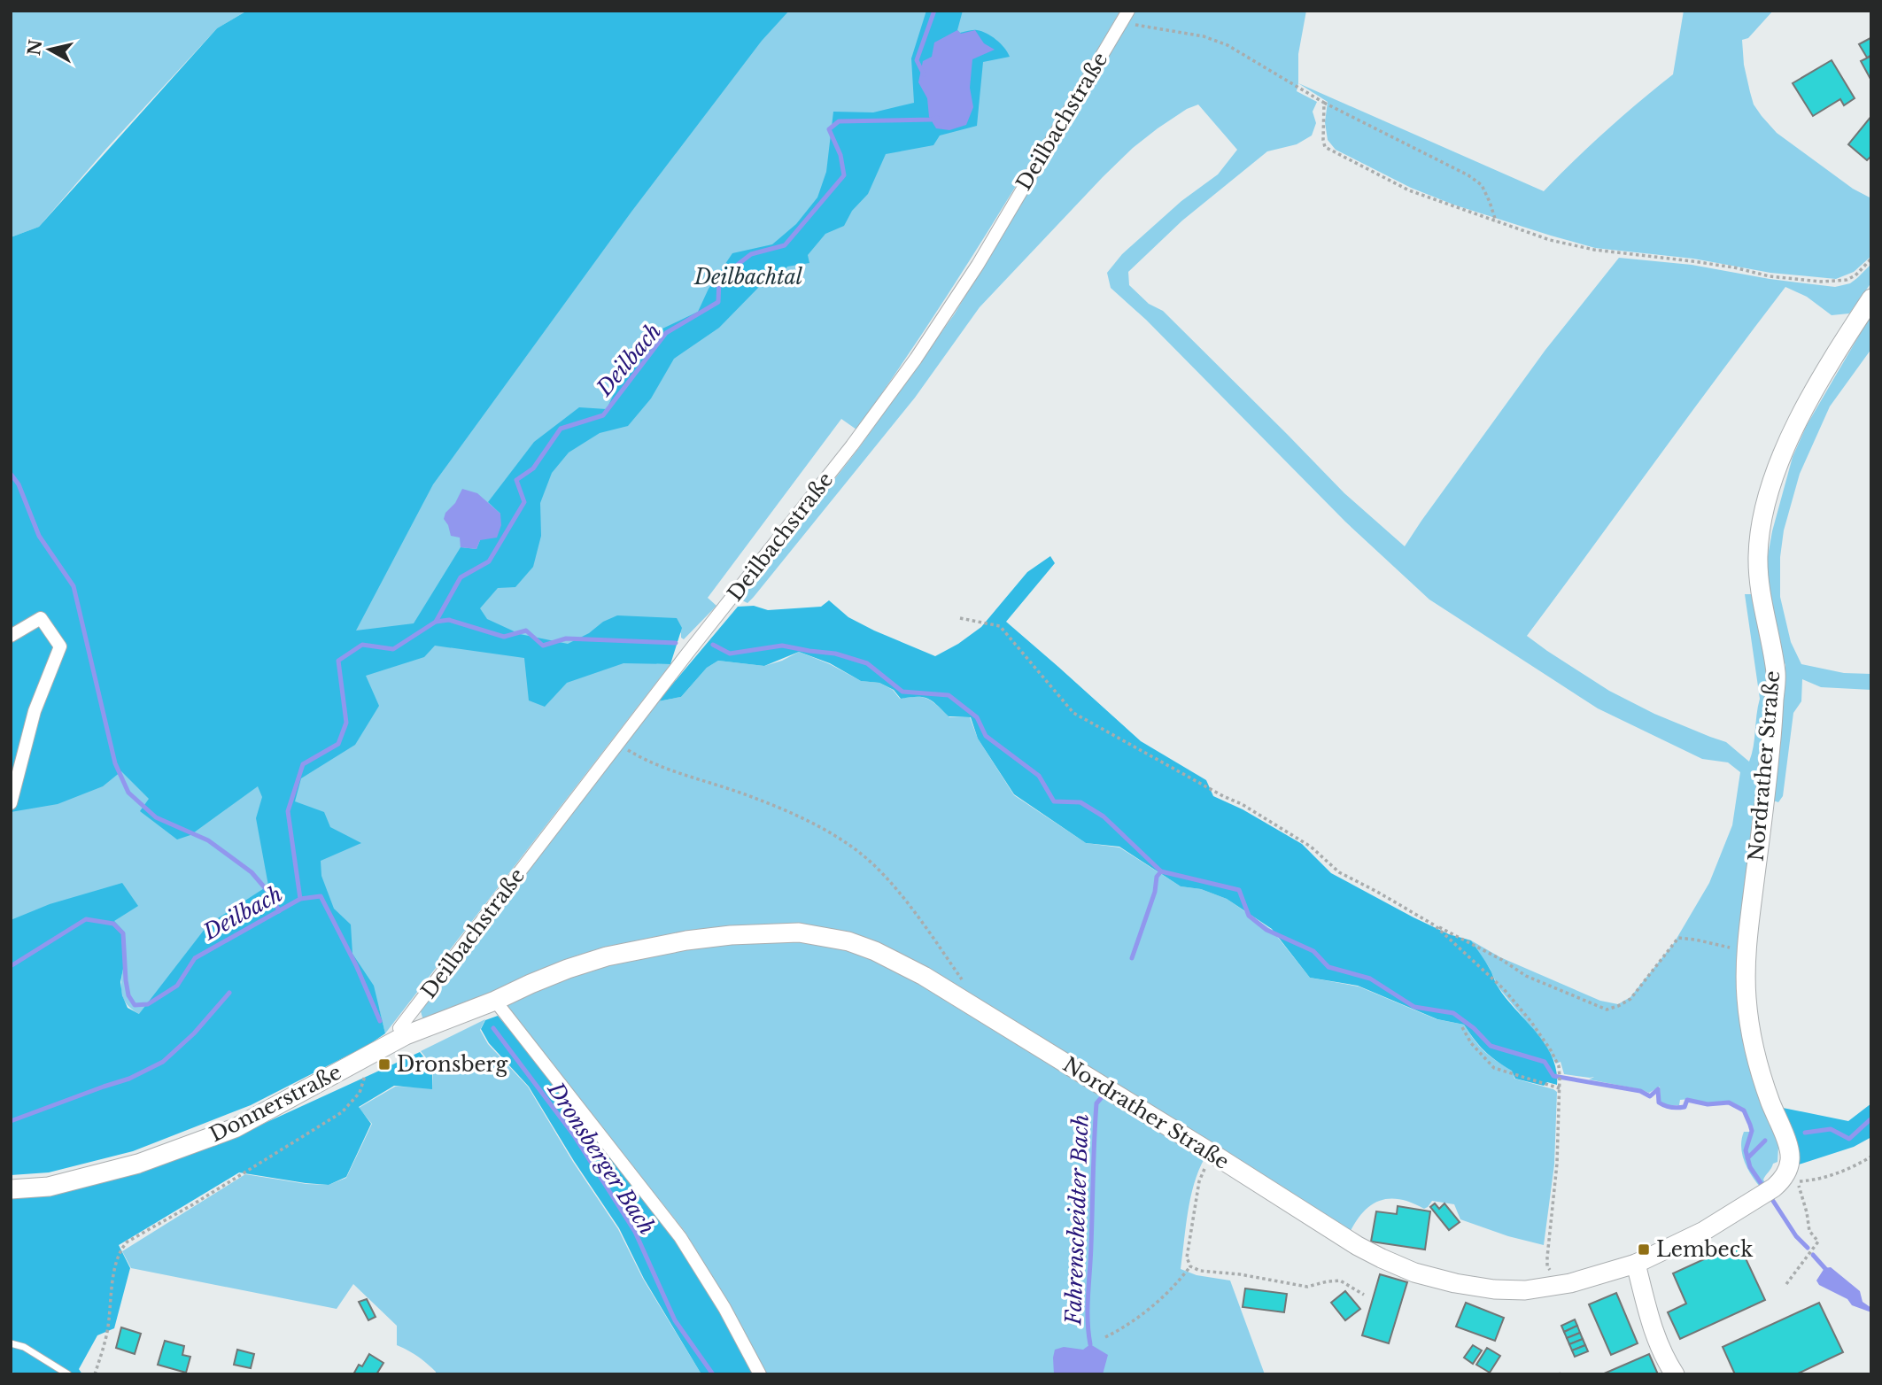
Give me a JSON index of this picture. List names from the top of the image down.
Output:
{
  "streets": {
    "main road": ["Nordrather Straße", "Donnerstraße"],
    "street": ["Deilbachstraße"]
  },
  "crossings": [
    ["Deilbachstraße", "Donnerstraße"],
    ["Nordrather Straße", "Donnerstraße"]
  ],
  "water": ["Deilbach", "Dronsberger Bach", "Fahrenscheidter Bach"],
  "parks": ["Deilbachtal"],
  "places": {
    "transit": ["Dronsberg", "Lembeck"]
  },
  "north": "left"
}
